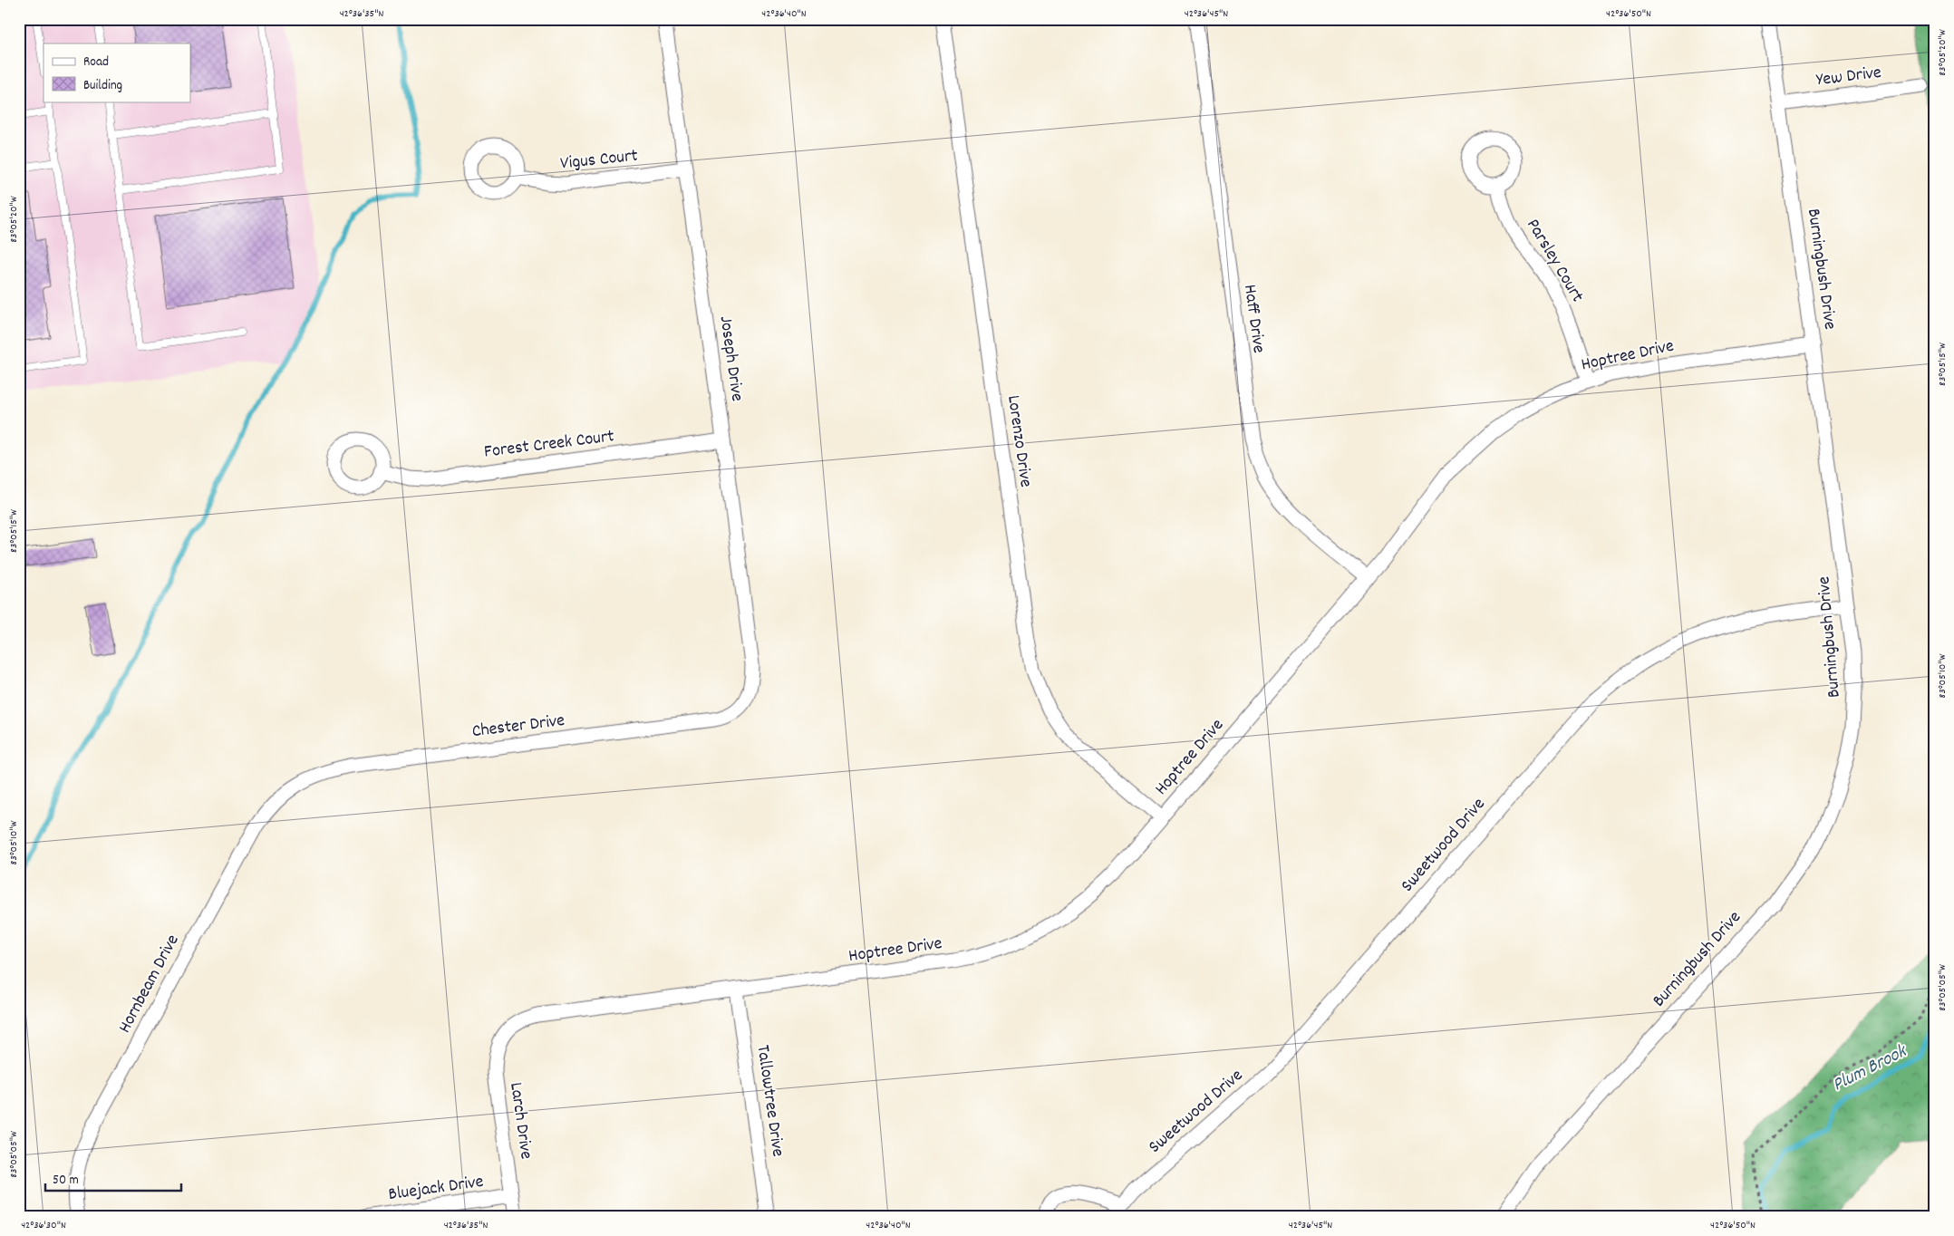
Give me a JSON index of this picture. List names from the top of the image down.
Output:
{
  "streets": {
    "street": [
      "Yew Drive",
      "Vigus Court",
      "Parsley Court",
      "Burningbush Drive",
      "Haff Drive",
      "Hoptree Drive",
      "Joseph Drive",
      "Lorenzo Drive",
      "Forest Creek Court",
      "Chester Drive",
      "Sweetwood Drive",
      "Hornbeam Drive",
      "Tallowtree Drive",
      "Larch Drive",
      "Bluejack Drive"
    ]
  },
  "crossings": [
    ["Yew Drive", "Burningbush Drive"],
    ["Vigus Court", "Joseph Drive"],
    ["Parsley Court", "Hoptree Drive"],
    ["Burningbush Drive", "Hoptree Drive"],
    ["Burningbush Drive", "Sweetwood Drive"],
    ["Haff Drive", "Hoptree Drive"],
    ["Hoptree Drive", "Lorenzo Drive"],
    ["Hoptree Drive", "Tallowtree Drive"],
    ["Hoptree Drive", "Larch Drive"],
    ["Joseph Drive", "Forest Creek Court"],
    ["Joseph Drive", "Chester Drive"],
    ["Chester Drive", "Hornbeam Drive"],
    ["Larch Drive", "Bluejack Drive"]
  ],
  "water": ["Plum Brook"],
  "legend": ["Road", "Building"],
  "scale_bar": "50 m",
  "coordinates": [
    "42°36'35\"N",
    "42°36'40\"N",
    "42°36'45\"N",
    "42°36'50\"N",
    "83°05'20\"W",
    "83°05'15\"W",
    "83°05'10\"W",
    "83°05'05\"W",
    "42°36'30\"N"
  ]
}
